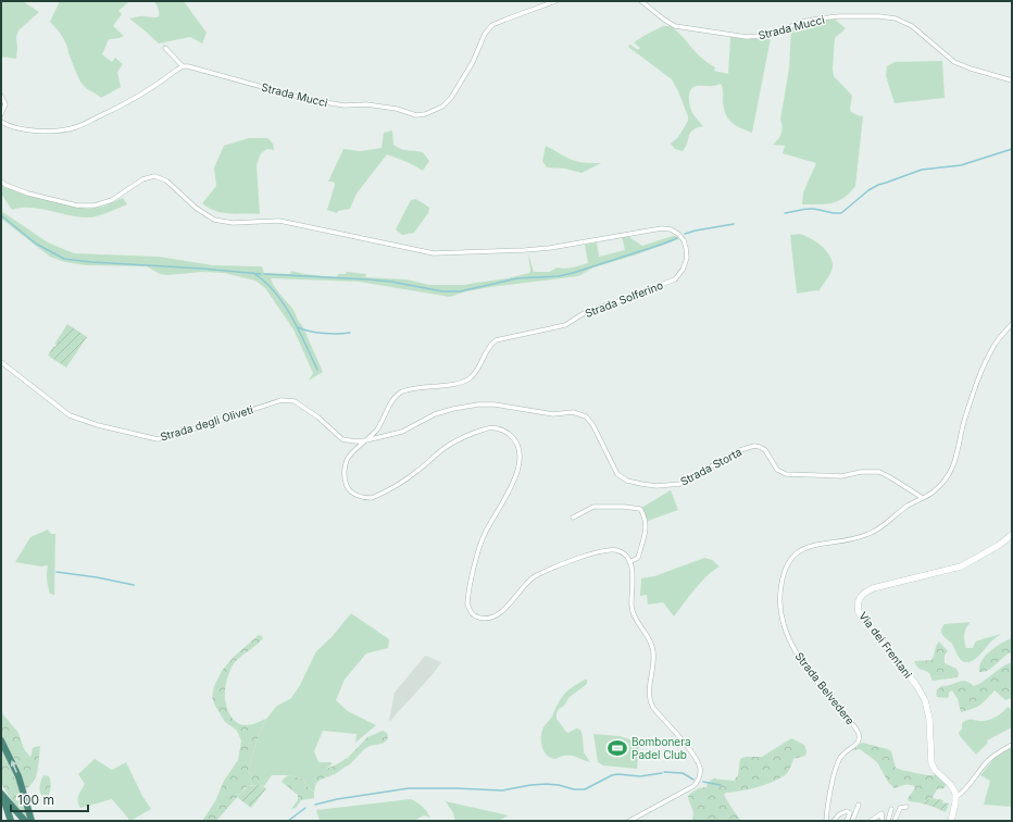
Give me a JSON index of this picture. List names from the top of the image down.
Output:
{
  "streets": {
    "main road": ["Via dei Frentani"],
    "street": [
      "Strada Mucci",
      "Strada Solferino",
      "Strada degli Oliveti",
      "Strada Storta",
      "Strada Belvedere"
    ]
  },
  "crossings": [
    ["Strada Solferino", "Strada degli Oliveti"],
    ["Strada Solferino", "Strada Storta"],
    ["Strada degli Oliveti", "Strada Storta"],
    ["Strada Storta", "Strada Belvedere"]
  ],
  "places": {
    "sports": ["Bombonera Padel Club"]
  },
  "scale_bar": "100 m"
}
